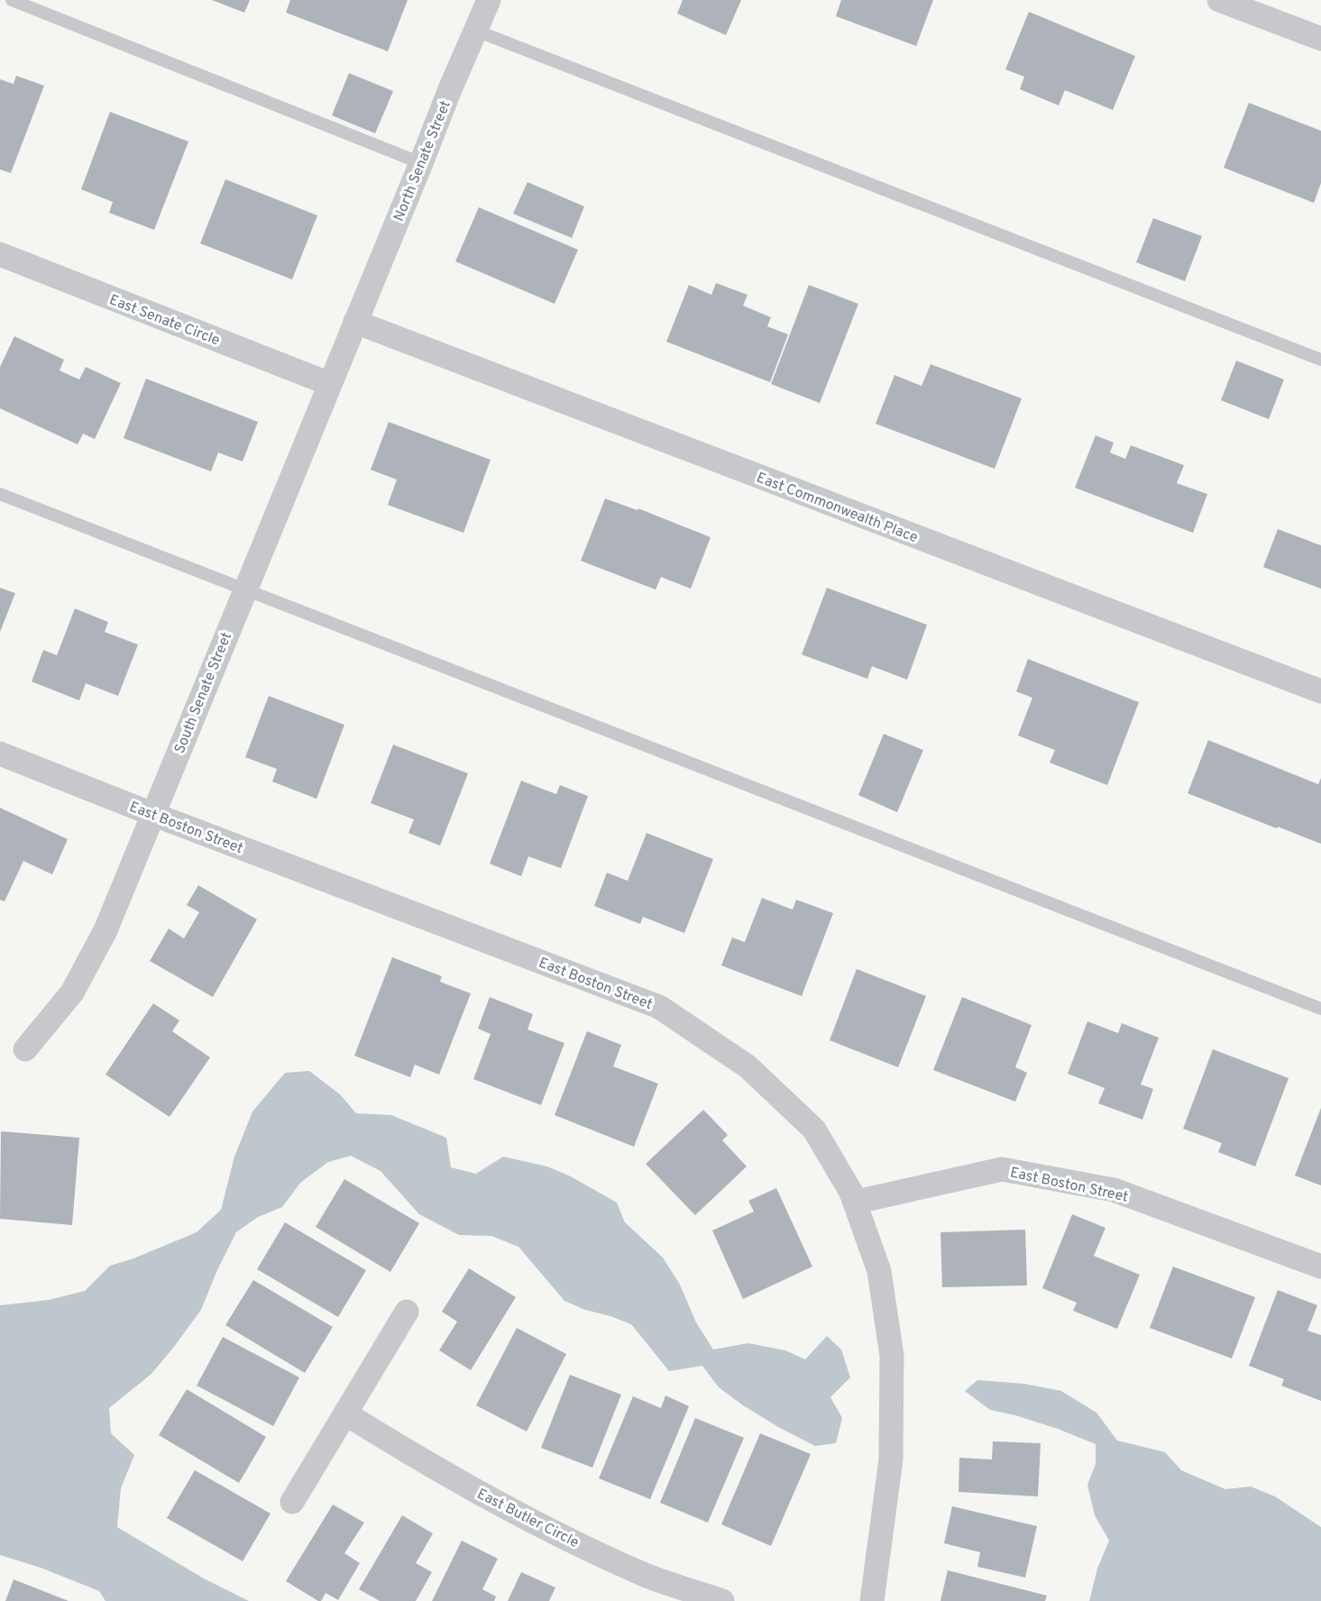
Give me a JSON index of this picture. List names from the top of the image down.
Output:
{
  "streets": {
    "street": [
      "North Senate Street",
      "East Senate Circle",
      "East Commonwealth Place",
      "South Senate Street",
      "East Boston Street",
      "East Butler Circle"
    ]
  },
  "crossings": [
    ["North Senate Street", "East Commonwealth Place"],
    ["North Senate Street", "South Senate Street"],
    ["East Senate Circle", "South Senate Street"],
    ["East Commonwealth Place", "South Senate Street"],
    ["South Senate Street", "East Boston Street"]
  ]
}
